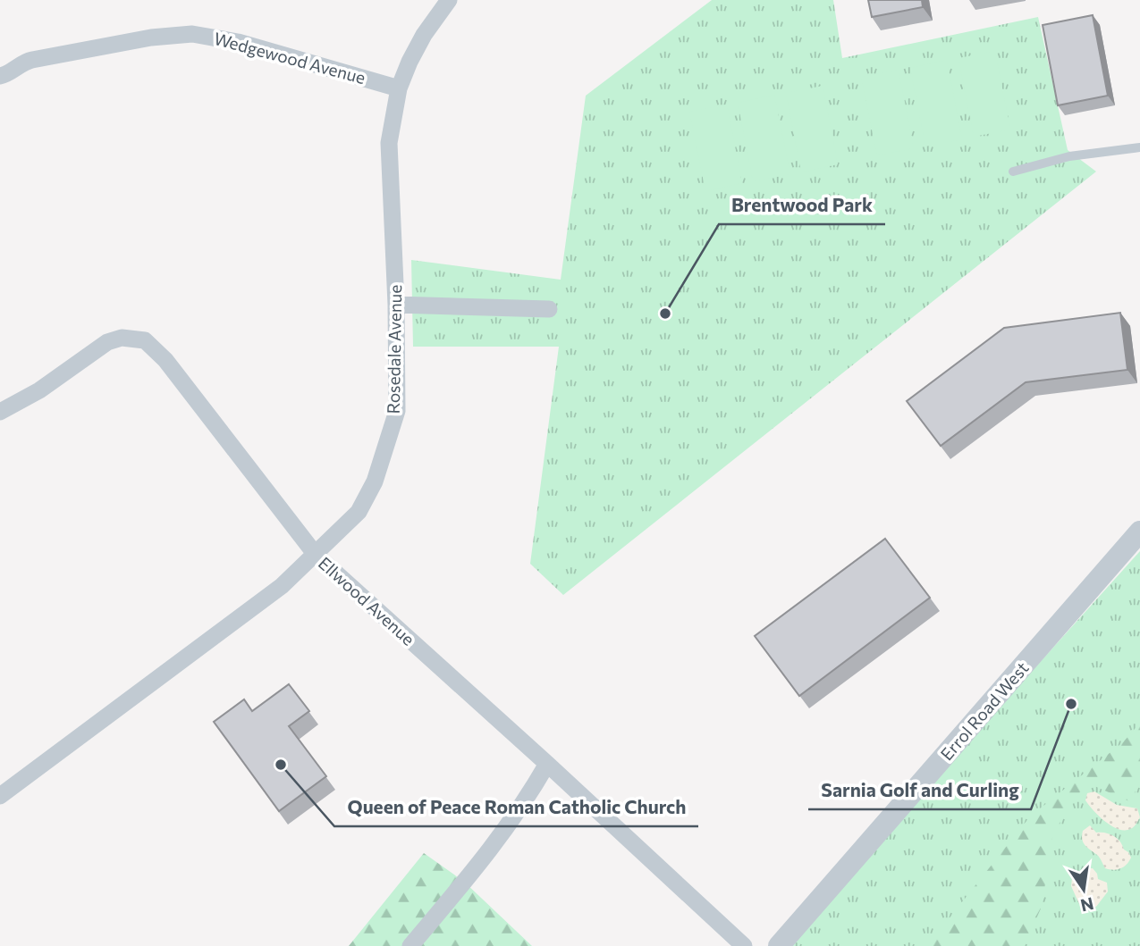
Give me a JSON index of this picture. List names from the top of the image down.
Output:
{
  "streets": {
    "street": [
      "Wedgewood Avenue",
      "Rosedale Avenue",
      "Ellwood Avenue",
      "Errol Road West"
    ]
  },
  "crossings": [
    ["Wedgewood Avenue", "Rosedale Avenue"],
    ["Rosedale Avenue", "Ellwood Avenue"]
  ],
  "places": ["Brentwood Park", "Sarnia Golf and Curling", "Queen of Peace Roman Catholic Church"],
  "north": "bottom"
}
